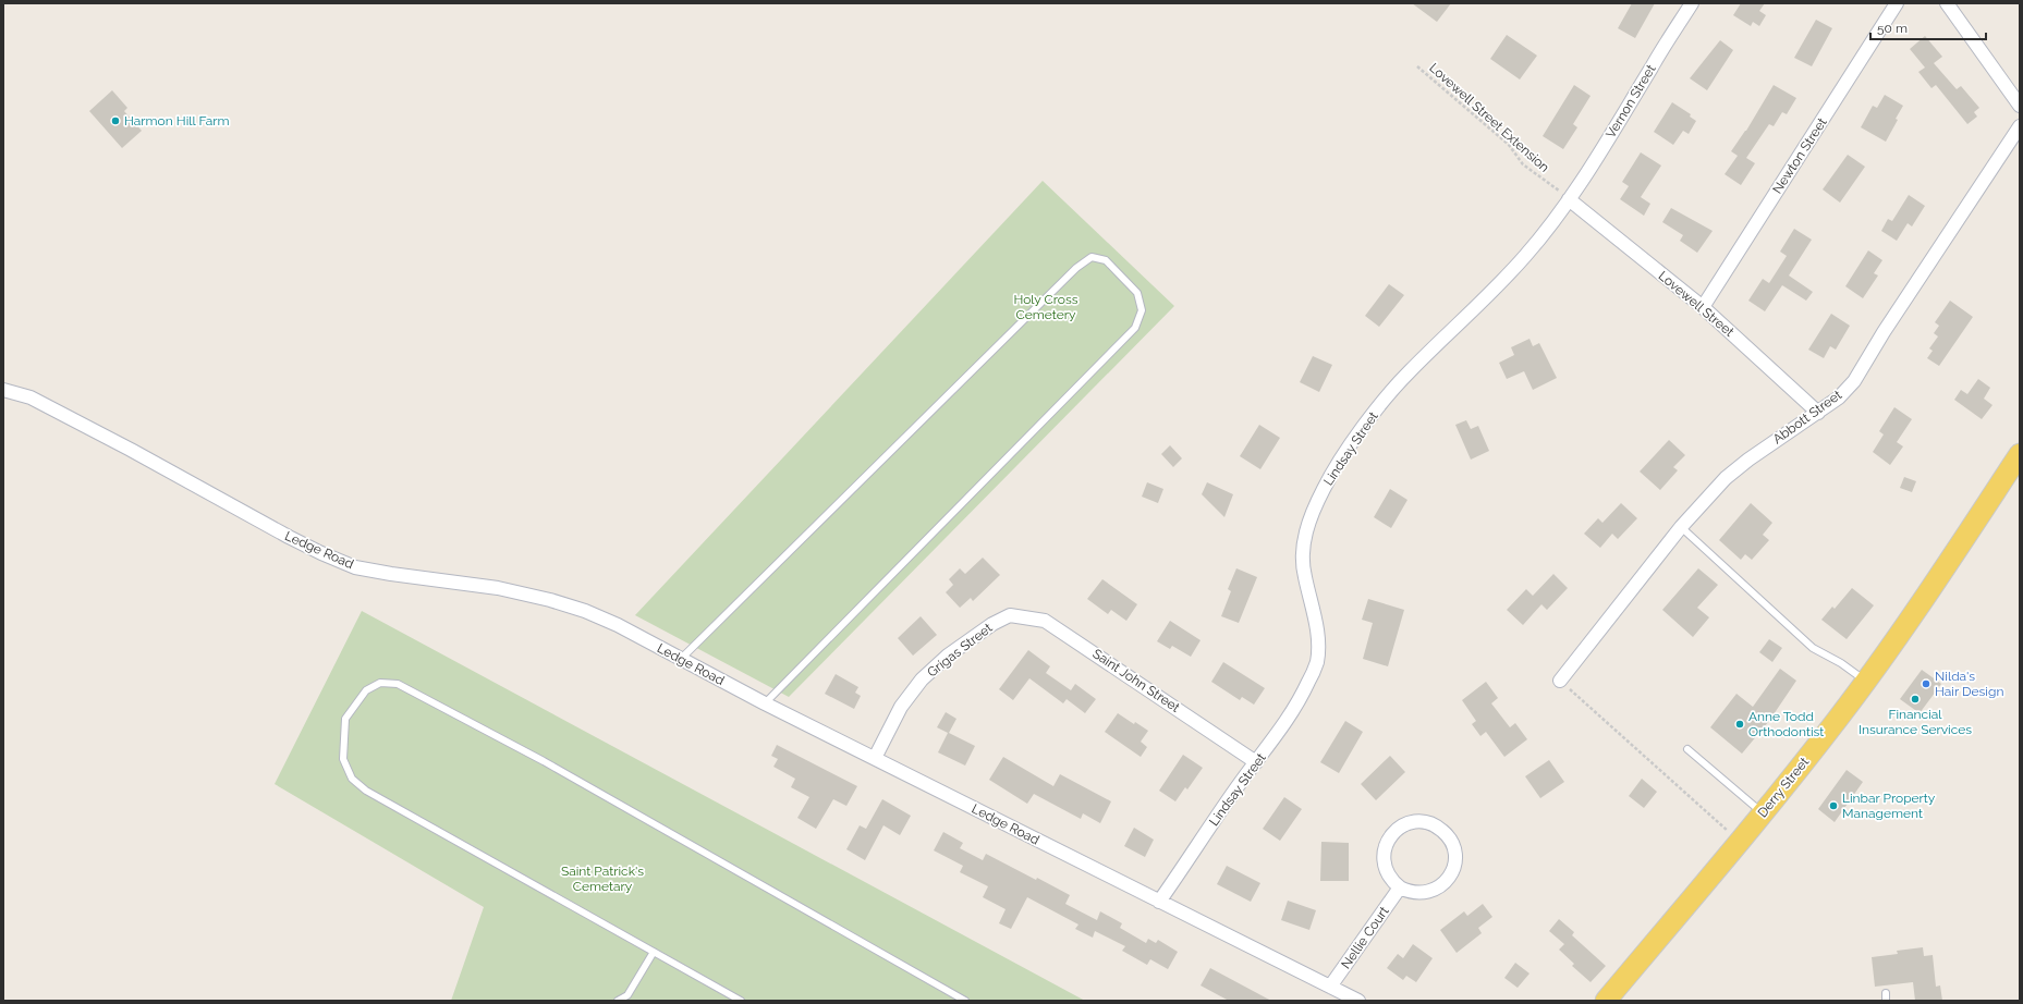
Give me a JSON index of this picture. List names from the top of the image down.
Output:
{
  "streets": {
    "main road": ["Derry Street"],
    "street": [
      "Vernon Street",
      "Newton Street",
      "Lovewell Street",
      "Abbott Street",
      "Lindsay Street",
      "Ledge Road",
      "Grigas Street",
      "Saint John Street",
      "Nellie Court"
    ],
    "path": ["Lovewell Street Extension"]
  },
  "crossings": [
    ["Vernon Street", "Lovewell Street Extension"],
    ["Vernon Street", "Lovewell Street"],
    ["Vernon Street", "Lindsay Street"],
    ["Lovewell Street Extension", "Lovewell Street"],
    ["Lovewell Street Extension", "Lindsay Street"],
    ["Newton Street", "Lovewell Street"],
    ["Lovewell Street", "Abbott Street"],
    ["Lovewell Street", "Lindsay Street"],
    ["Lindsay Street", "Ledge Road"],
    ["Lindsay Street", "Saint John Street"],
    ["Ledge Road", "Grigas Street"],
    ["Ledge Road", "Nellie Court"],
    ["Grigas Street", "Saint John Street"]
  ],
  "parks": ["Holy Cross Cemetery", "Saint Patrick's Cemetary"],
  "places": [
    "Harmon Hill Farm",
    "Nilda's Hair Design",
    "Financial Insurance Services",
    "Anne Todd Orthodontist",
    "Linbar Property Management"
  ],
  "scale_bar": "50 m"
}
